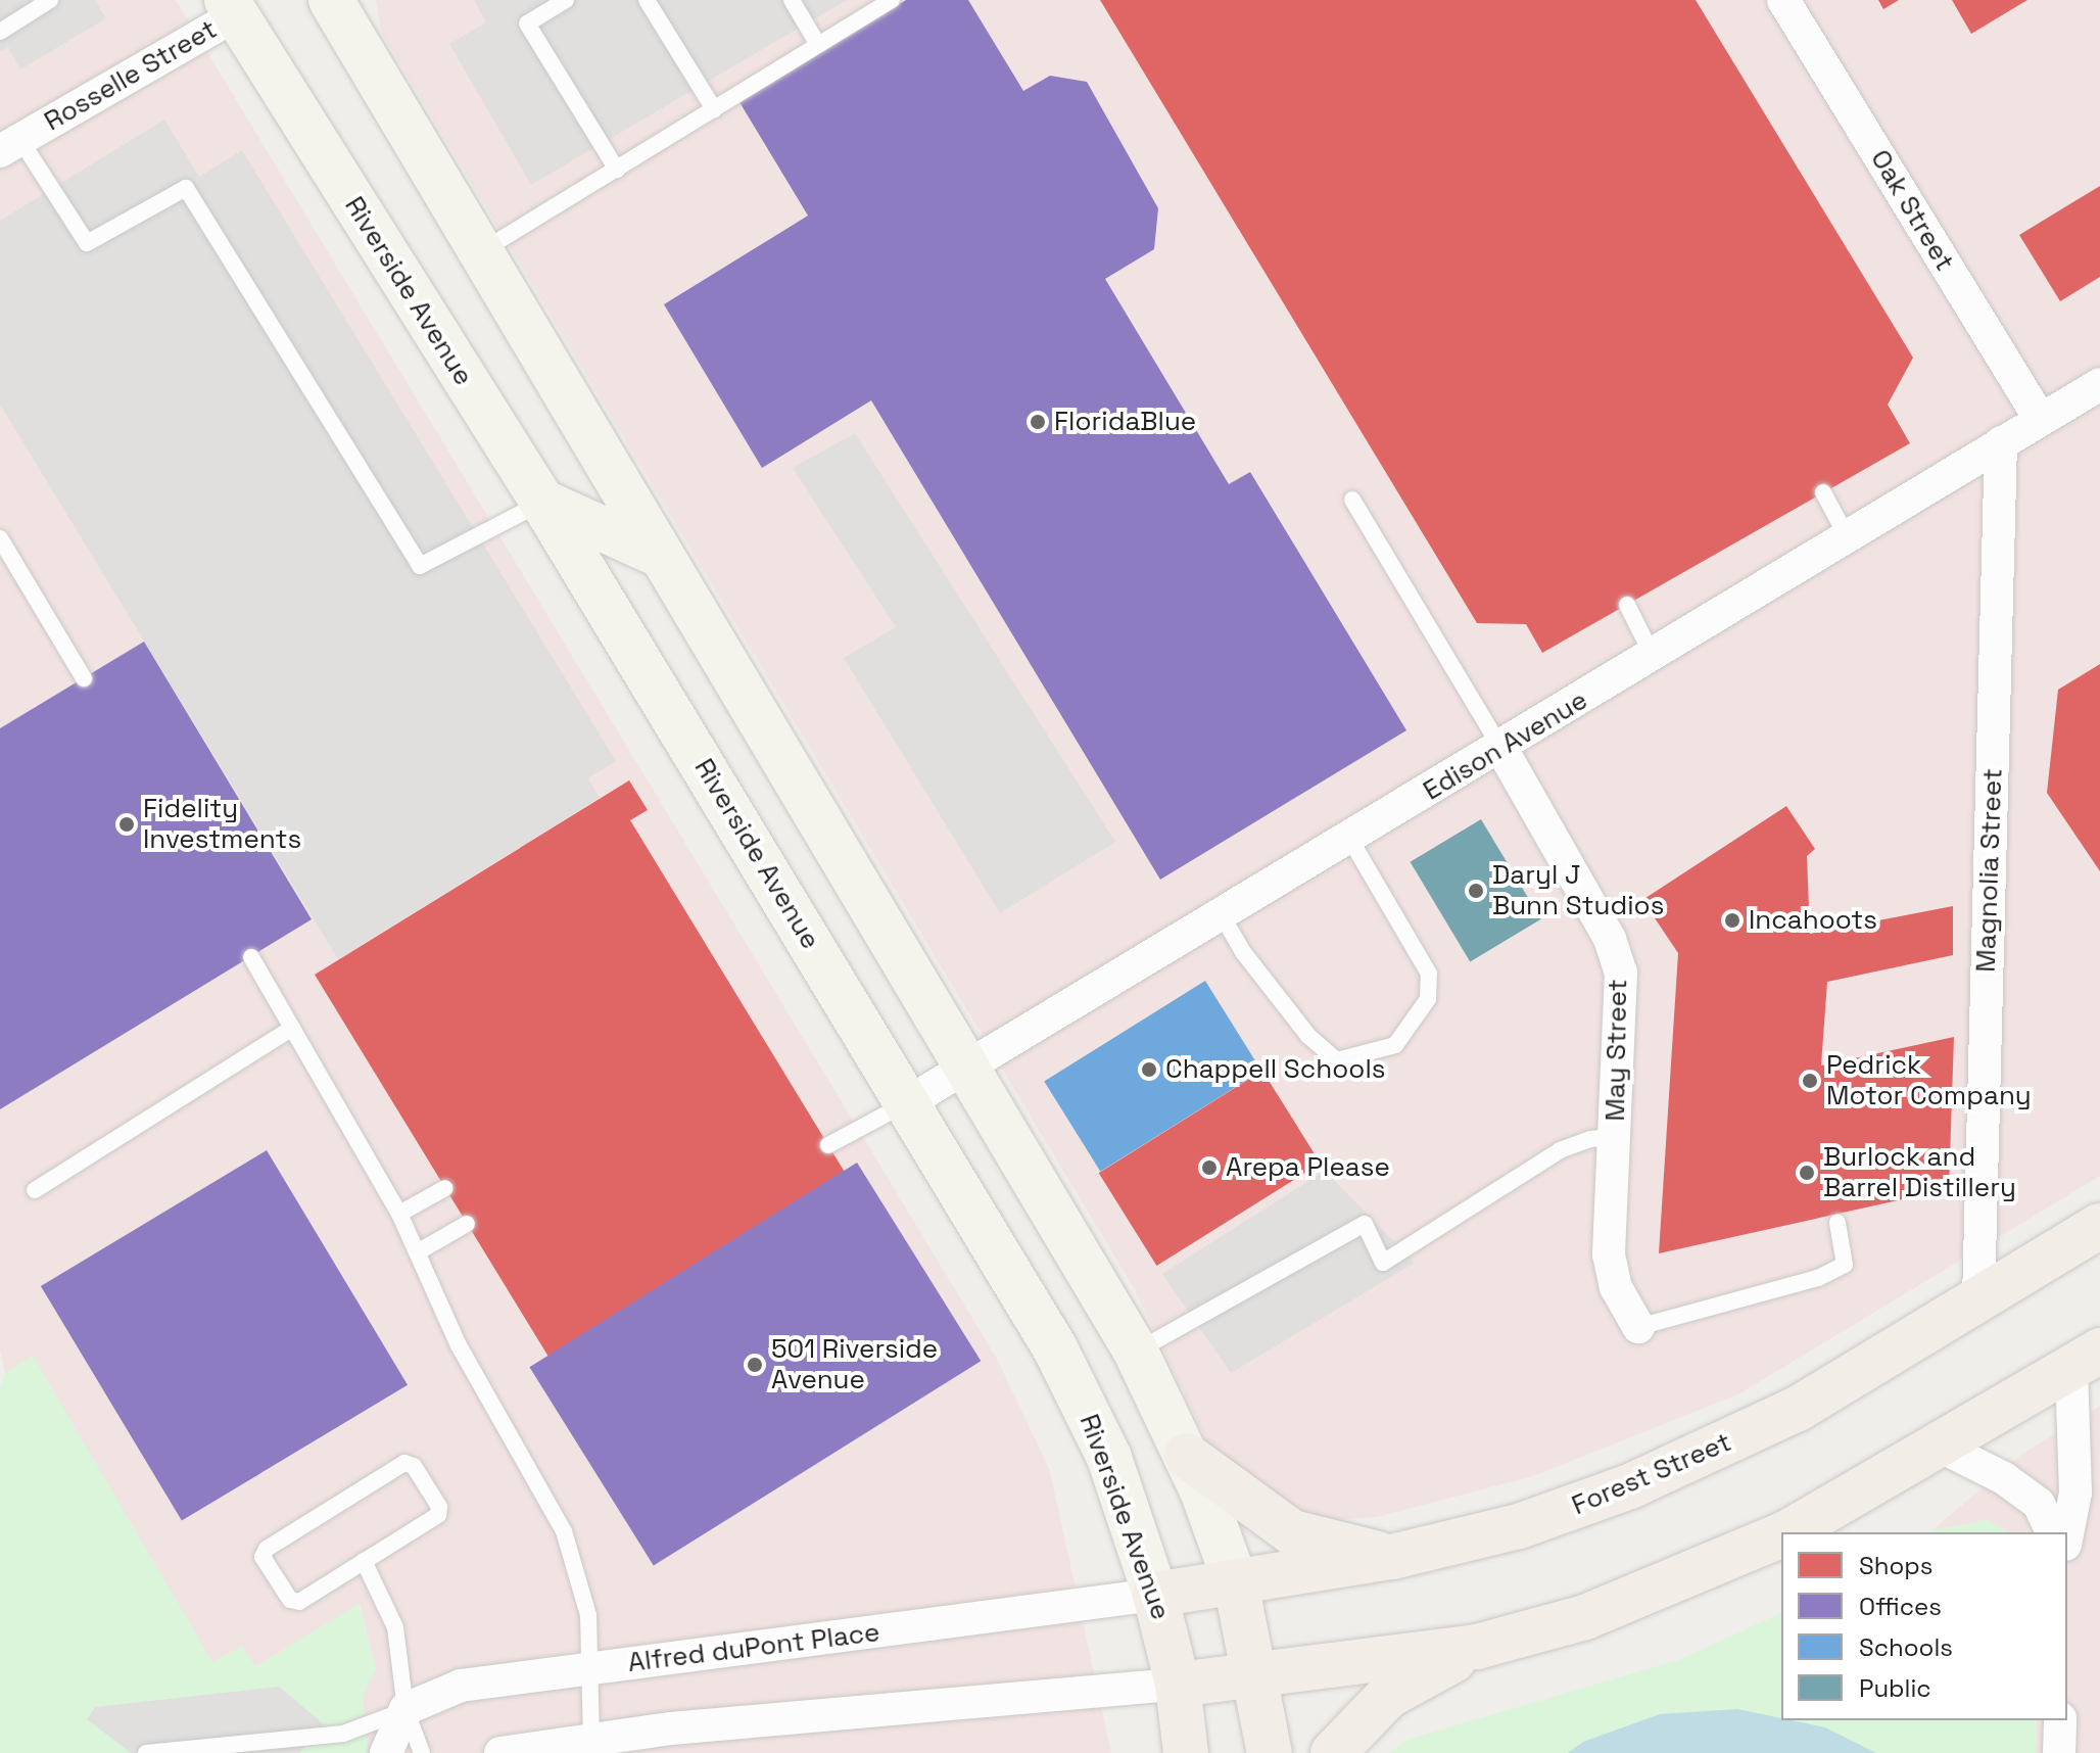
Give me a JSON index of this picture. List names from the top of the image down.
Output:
{
  "streets": {
    "main road": ["Riverside Avenue", "Forest Street"],
    "street": [
      "Rosselle Street",
      "Oak Street",
      "Edison Avenue",
      "Magnolia Street",
      "May Street",
      "Alfred duPont Place"
    ]
  },
  "crossings": [
    ["Rosselle Street", "Riverside Avenue"],
    ["Oak Street", "Edison Avenue"],
    ["Riverside Avenue", "Edison Avenue"],
    ["Riverside Avenue", "Forest Street"],
    ["Riverside Avenue", "Alfred duPont Place"],
    ["Edison Avenue", "Magnolia Street"],
    ["Edison Avenue", "May Street"],
    ["Magnolia Street", "Forest Street"],
    ["Forest Street", "Alfred duPont Place"]
  ],
  "places": [
    "FloridaBlue",
    "Fidelity Investments",
    "Daryl J Bunn Studios",
    "Incahoots",
    "Chappell Schools",
    "Pedrick Motor Company",
    "Arepa Please",
    "Burlock and Barrel Distillery",
    "501 Riverside Avenue"
  ],
  "legend": [
    "Shops",
    "Offices",
    "Schools",
    "Public"
  ]
}
